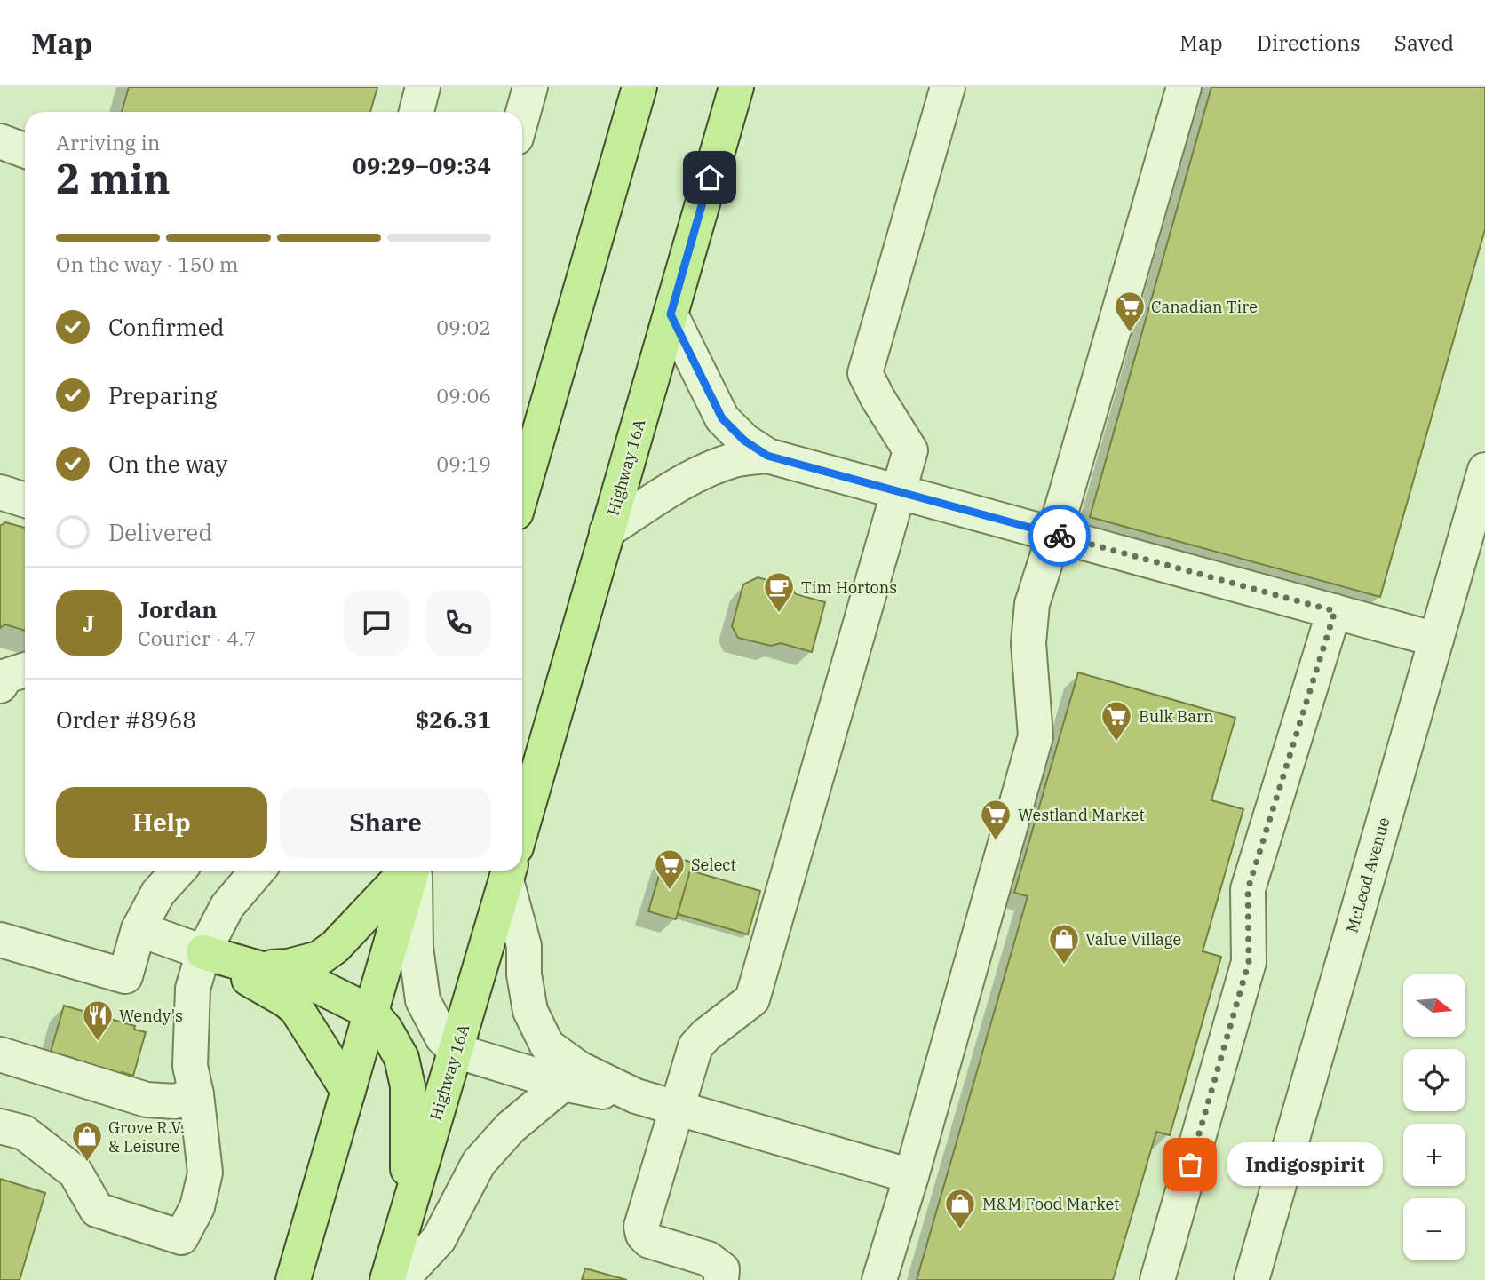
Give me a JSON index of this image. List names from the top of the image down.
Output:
{
  "streets": {
    "main road": ["Highway 16A"],
    "street": ["McLeod Avenue"]
  },
  "places": {
    "supermarket": [
      "Canadian Tire",
      "Bulk Barn",
      "Westland Market",
      "Select"
    ],
    "cafe": ["Tim Hortons"],
    "shop": ["Value Village", "Grove R.V. & Leisure", "M&M Food Market"],
    "restaurant": ["Wendy's"],
    "other": ["Indigospirit"]
  },
  "north": "right",
  "page": {
    "header": "Map",
    "nav": ["Map", "Directions", "Saved"],
    "heading": ["2 min", "Arriving in", "09:29–09:34"],
    "panel": [
      "Jordan",
      "Courier · 4.7",
      "Order #8968",
      "$26.31"
    ],
    "bar": "On the way · 150 m",
    "list": [
      ["Confirmed", "09:02"],
      ["Preparing", "09:06"],
      ["On the way", "09:19"],
      "Delivered"
    ],
    "round": "J",
    "buttons": ["Help", "Share"],
    "map_buttons": ["+", "−"],
    "bubble": "Indigospirit"
  }
}
